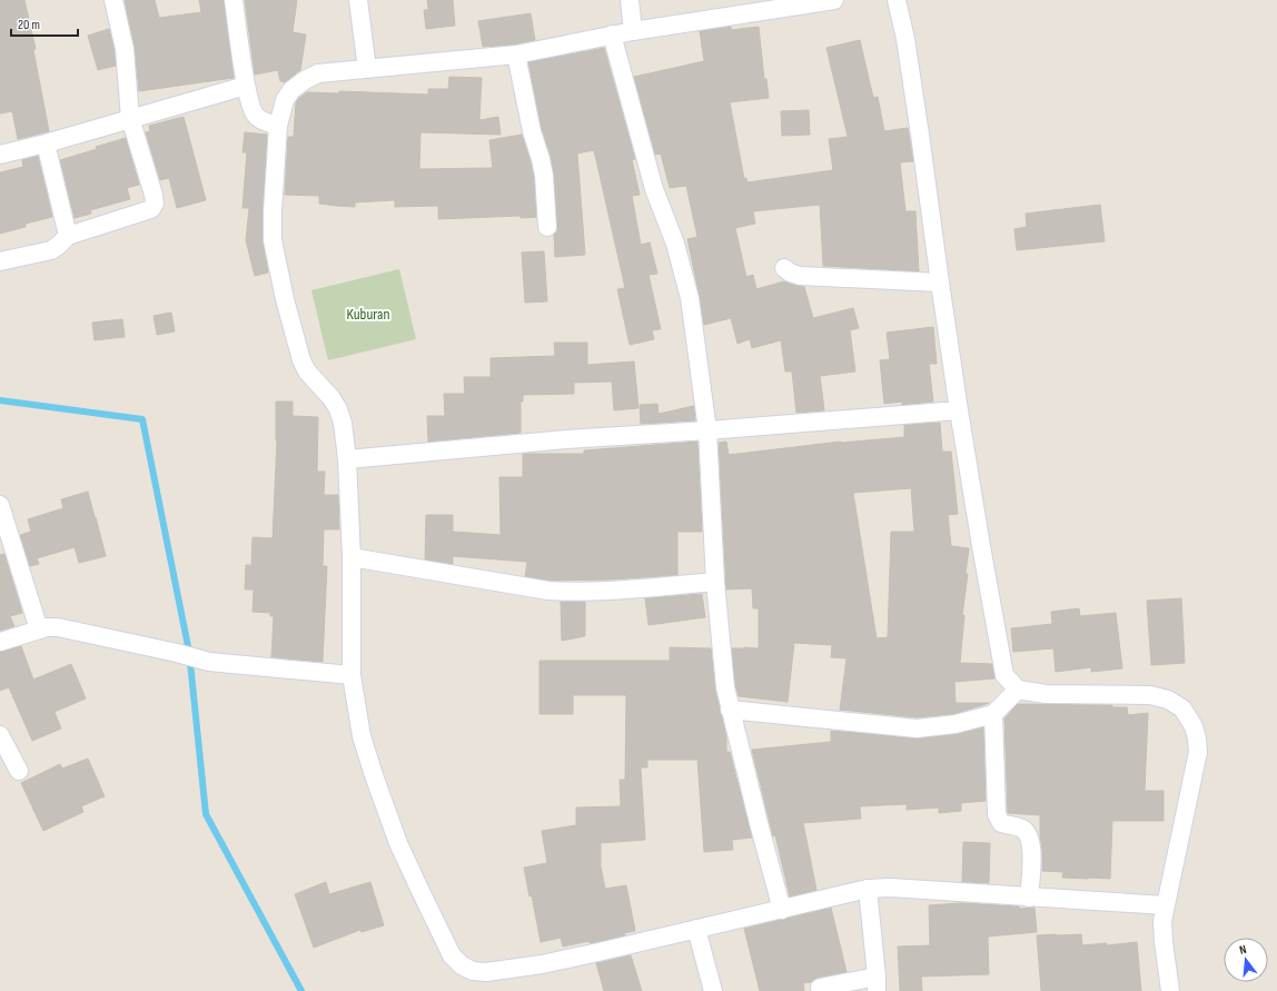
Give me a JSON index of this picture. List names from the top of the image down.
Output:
{
  "parks": ["Kuburan"],
  "scale_bar": "20 m",
  "north": "top"
}
